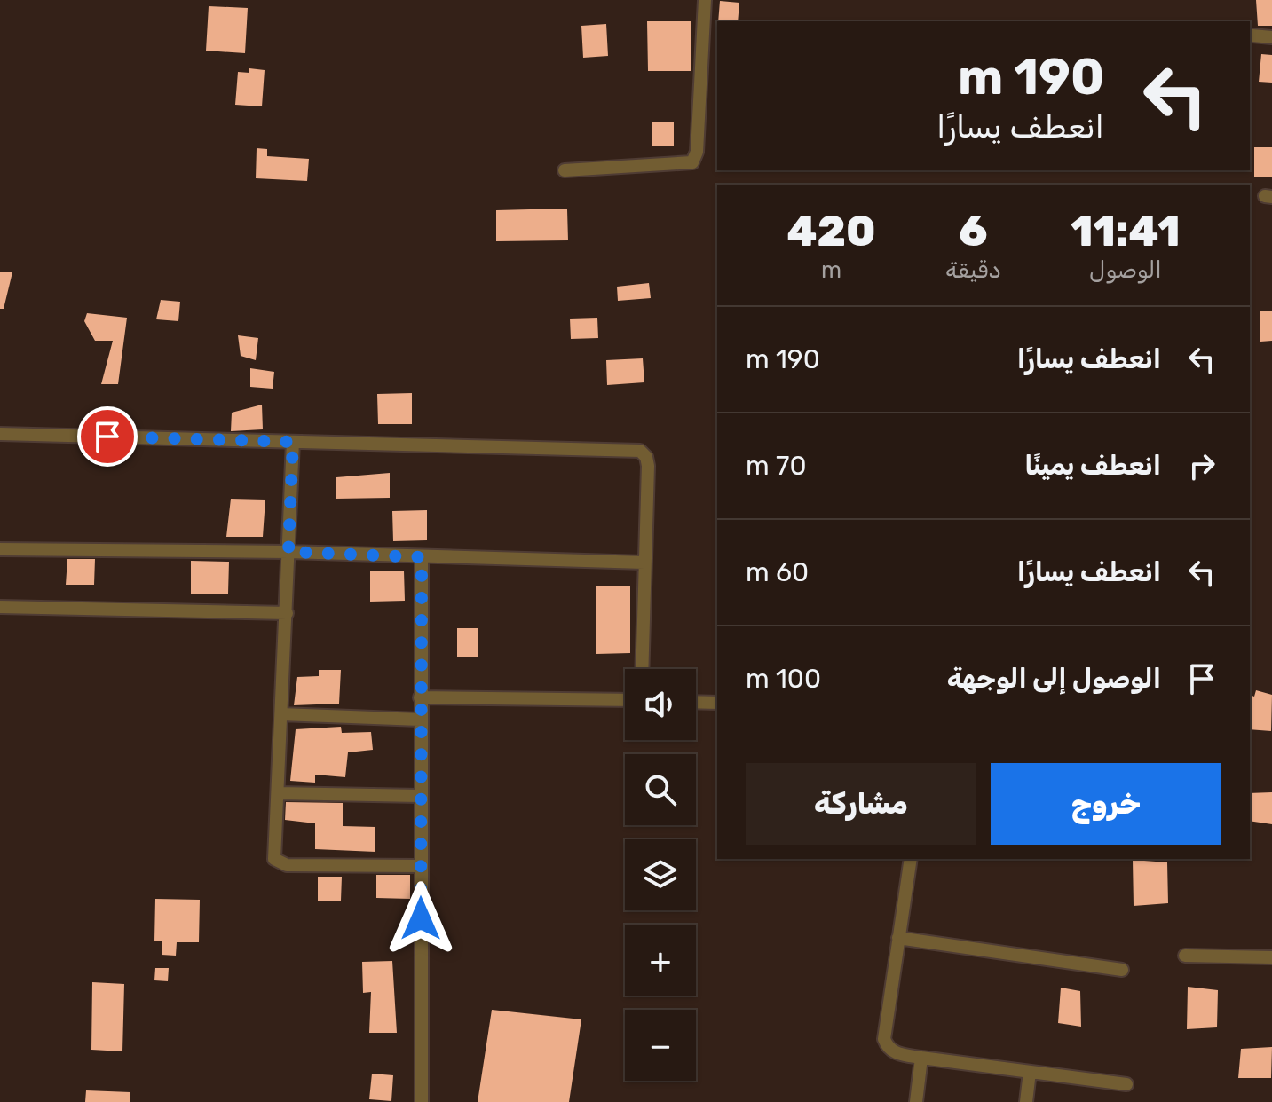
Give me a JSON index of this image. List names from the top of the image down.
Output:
{
  "page": {
    "turn": ["190 m", "انعطف يسارًا"],
    "eta": [
      "11:41",
      "الوصول",
      "6",
      "دقيقة",
      "420",
      "m"
    ],
    "list": [
      {
        "name": "انعطف يسارًا",
        "value": "190 m"
      },
      {
        "name": "انعطف يمينًا",
        "value": "70 m"
      },
      {
        "name": "انعطف يسارًا",
        "value": "60 m"
      },
      {
        "name": "الوصول إلى الوجهة",
        "value": "100 m"
      }
    ],
    "map_buttons": ["+", "−"],
    "buttons": ["خروج", "مشاركة"]
  }
}
